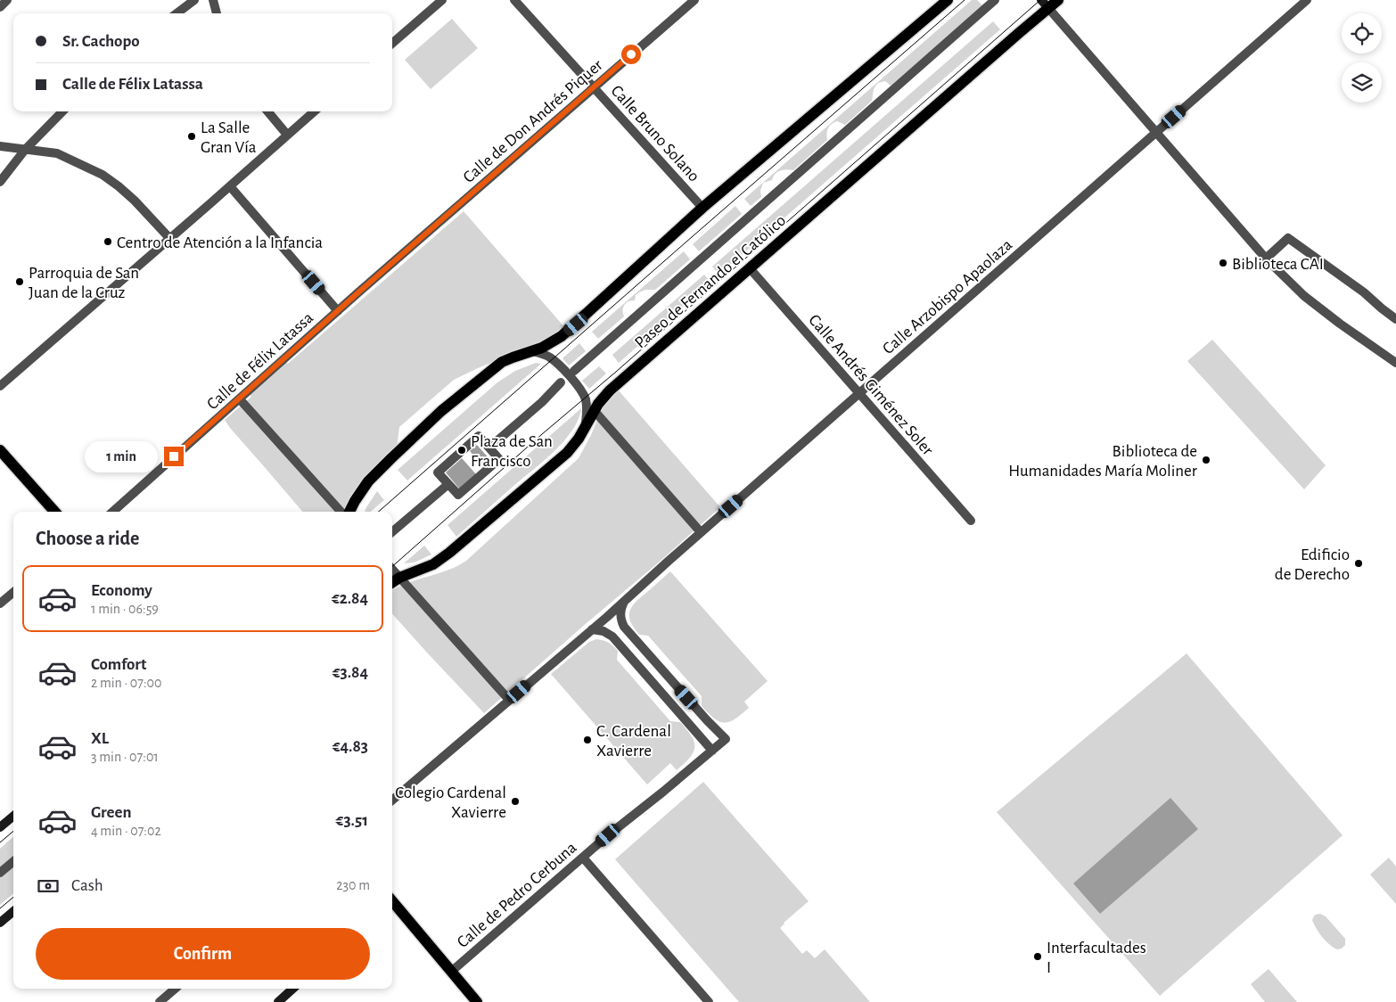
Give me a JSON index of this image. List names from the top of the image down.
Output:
{
  "streets": {
    "main road": ["Paseo de Fernando el Católico"],
    "street": [
      "Calle de Don Andrés Piquer",
      "Calle Bruno Solano",
      "Calle Arzobispo Apaolaza",
      "Calle de Félix Latassa",
      "Calle Andrés Giménez Soler",
      "Calle de Pedro Cerbuna"
    ]
  },
  "crossings": [
    ["Calle de Don Andrés Piquer", "Calle Bruno Solano"],
    ["Calle de Don Andrés Piquer", "Calle de Félix Latassa"],
    ["Paseo de Fernando el Católico", "Calle Andrés Giménez Soler"],
    ["Calle Arzobispo Apaolaza", "Calle Andrés Giménez Soler"],
    ["Calle Arzobispo Apaolaza", "Calle de Pedro Cerbuna"]
  ],
  "places": [
    "La Salle Gran Vía",
    "Centro de Atención a la Infancia",
    "Biblioteca CAI",
    "Parroquia de San Juan de la Cruz",
    "Plaza de San Francisco",
    "Biblioteca de Humanidades María Moliner",
    "Edificio de Derecho",
    "C. Cardenal Xavierre",
    "Colegio Cardenal Xavierre",
    "Interfacultades I"
  ],
  "page": {
    "banner": ["Sr. Cachopo", "Calle de Félix Latassa"],
    "bubble": "1 min",
    "heading": "Choose a ride",
    "list": [
      {
        "name": "Economy",
        "note": "1 min · 06:59",
        "value": "€2.84"
      },
      {
        "name": "Comfort",
        "note": "2 min · 07:00",
        "value": "€3.84"
      },
      {
        "name": "XL",
        "note": "3 min · 07:01",
        "value": "€4.83"
      },
      {
        "name": "Green",
        "note": "4 min · 07:02",
        "value": "€3.51"
      }
    ],
    "pay": ["Cash", "230 m"],
    "buttons": "Confirm"
  }
}
